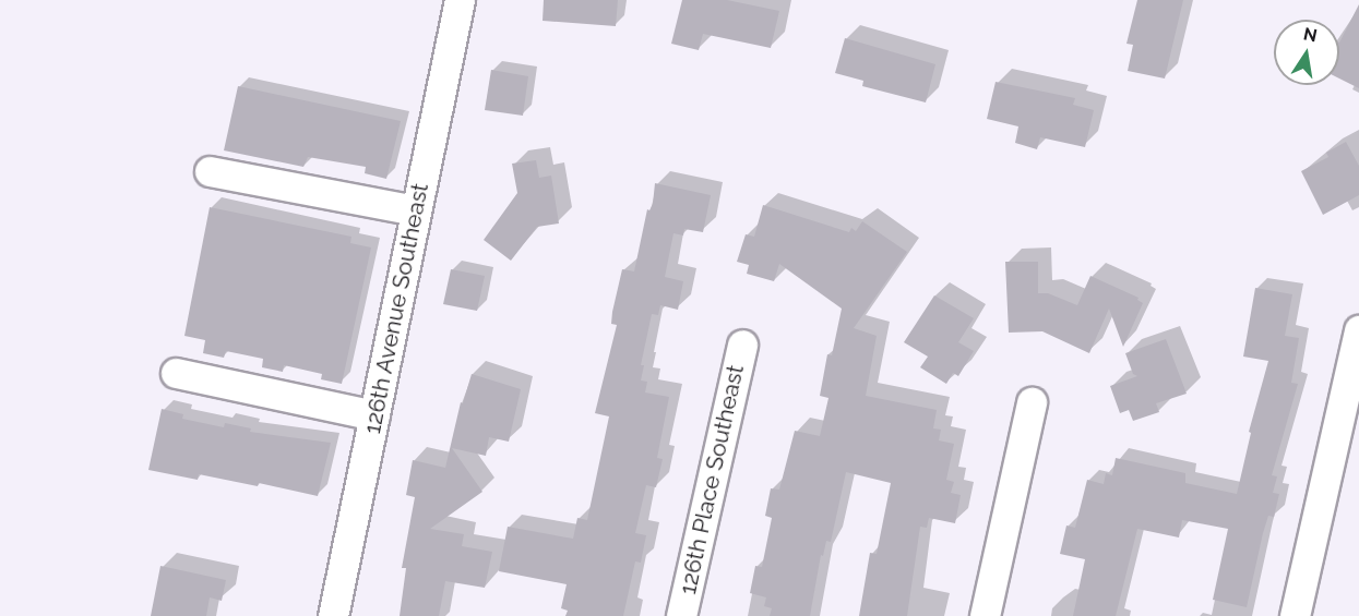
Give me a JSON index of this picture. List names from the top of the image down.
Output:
{
  "streets": {
    "street": ["126th Avenue Southeast", "126th Place Southeast"]
  },
  "north": "top"
}
